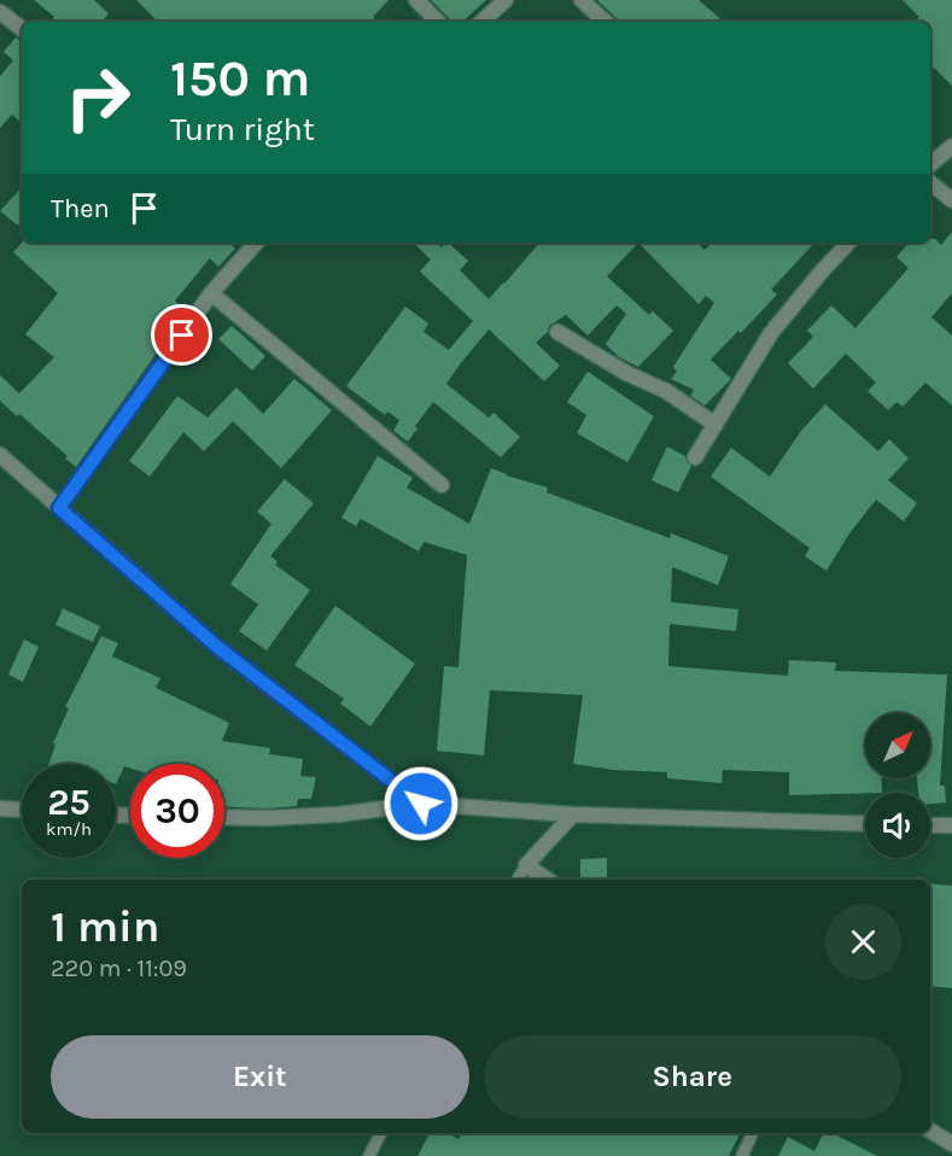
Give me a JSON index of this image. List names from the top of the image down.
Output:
{
  "north": "top right",
  "page": {
    "turn": ["150 m", "Turn right"],
    "then": "Then",
    "speed": "25 km/h",
    "limit": "30",
    "heading": ["1 min", "220 m · 11:09"],
    "buttons": ["Exit", "Share"]
  }
}
